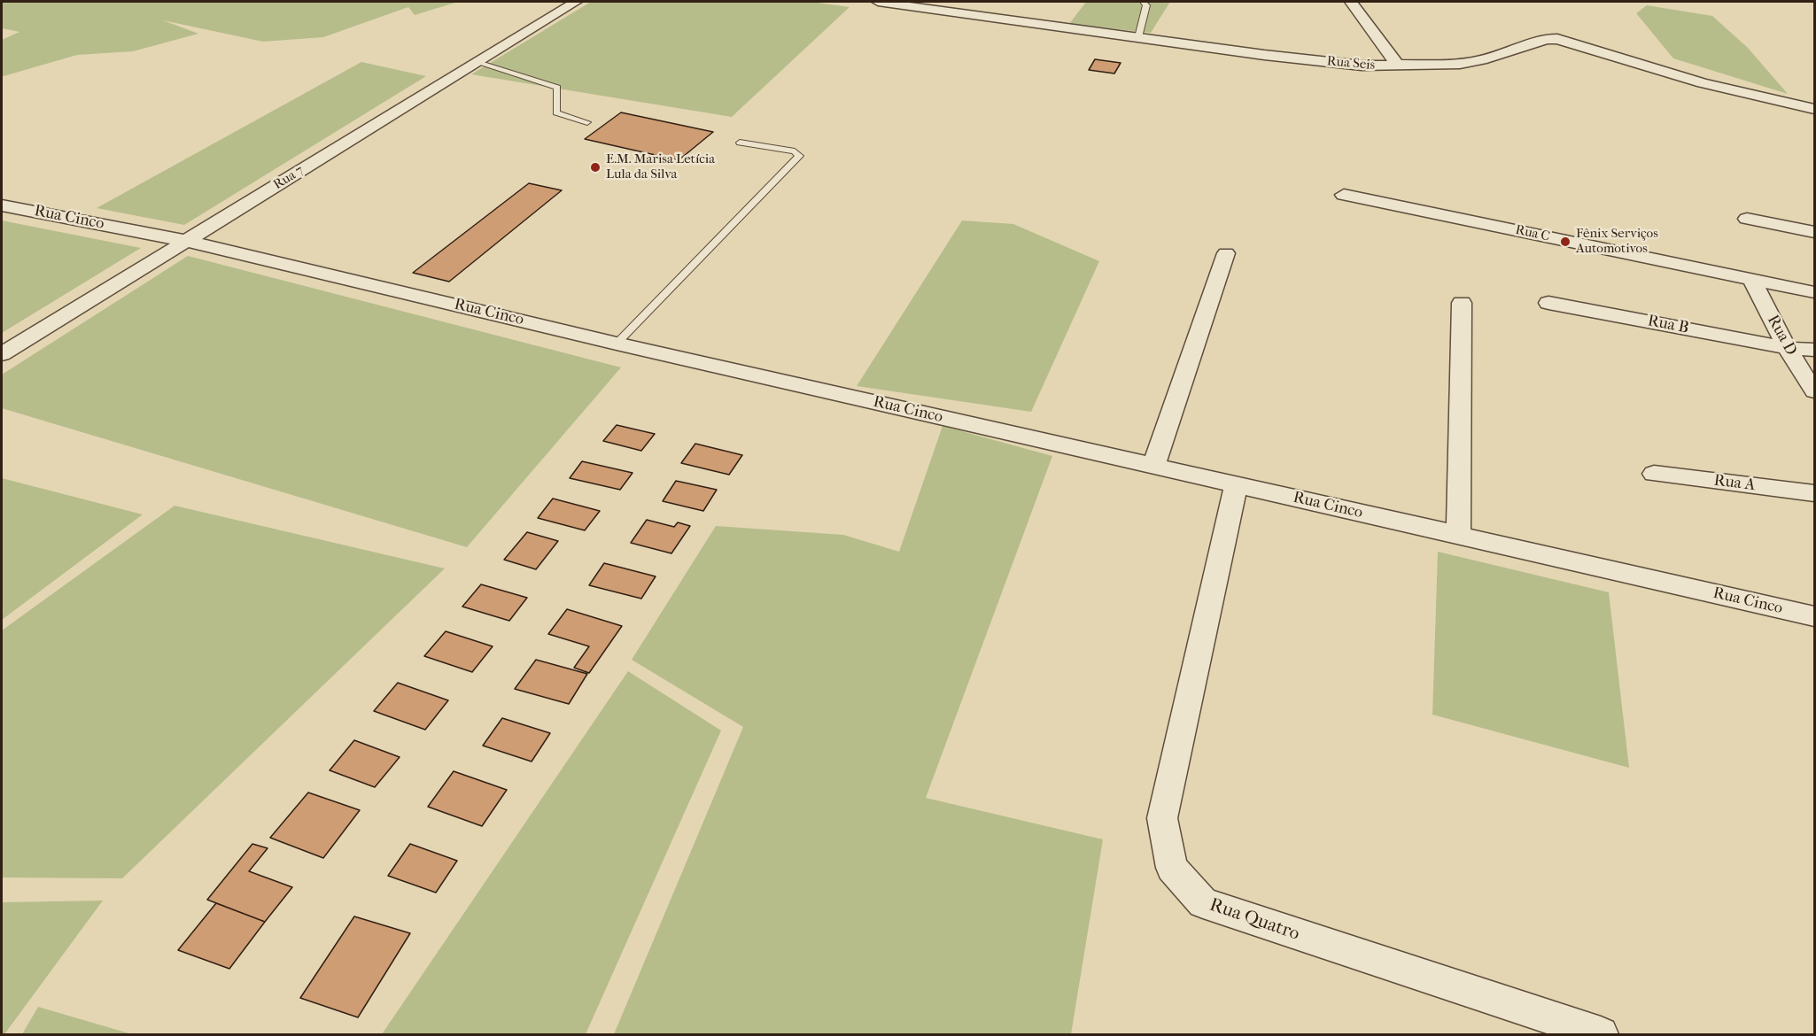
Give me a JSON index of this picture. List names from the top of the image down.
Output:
{
  "streets": {
    "street": [
      "Rua Seis",
      "Rua 7",
      "Rua Cinco",
      "Rua C",
      "Rua B",
      "Rua D",
      "Rua A",
      "Rua Quatro"
    ]
  },
  "crossings": [
    ["Rua 7", "Rua Cinco"],
    ["Rua Cinco", "Rua Quatro"],
    ["Rua C", "Rua D"],
    ["Rua B", "Rua D"]
  ],
  "places": ["E.M. Marisa Letícia Lula da Silva", "Fênix Serviços Automotivos"]
}
